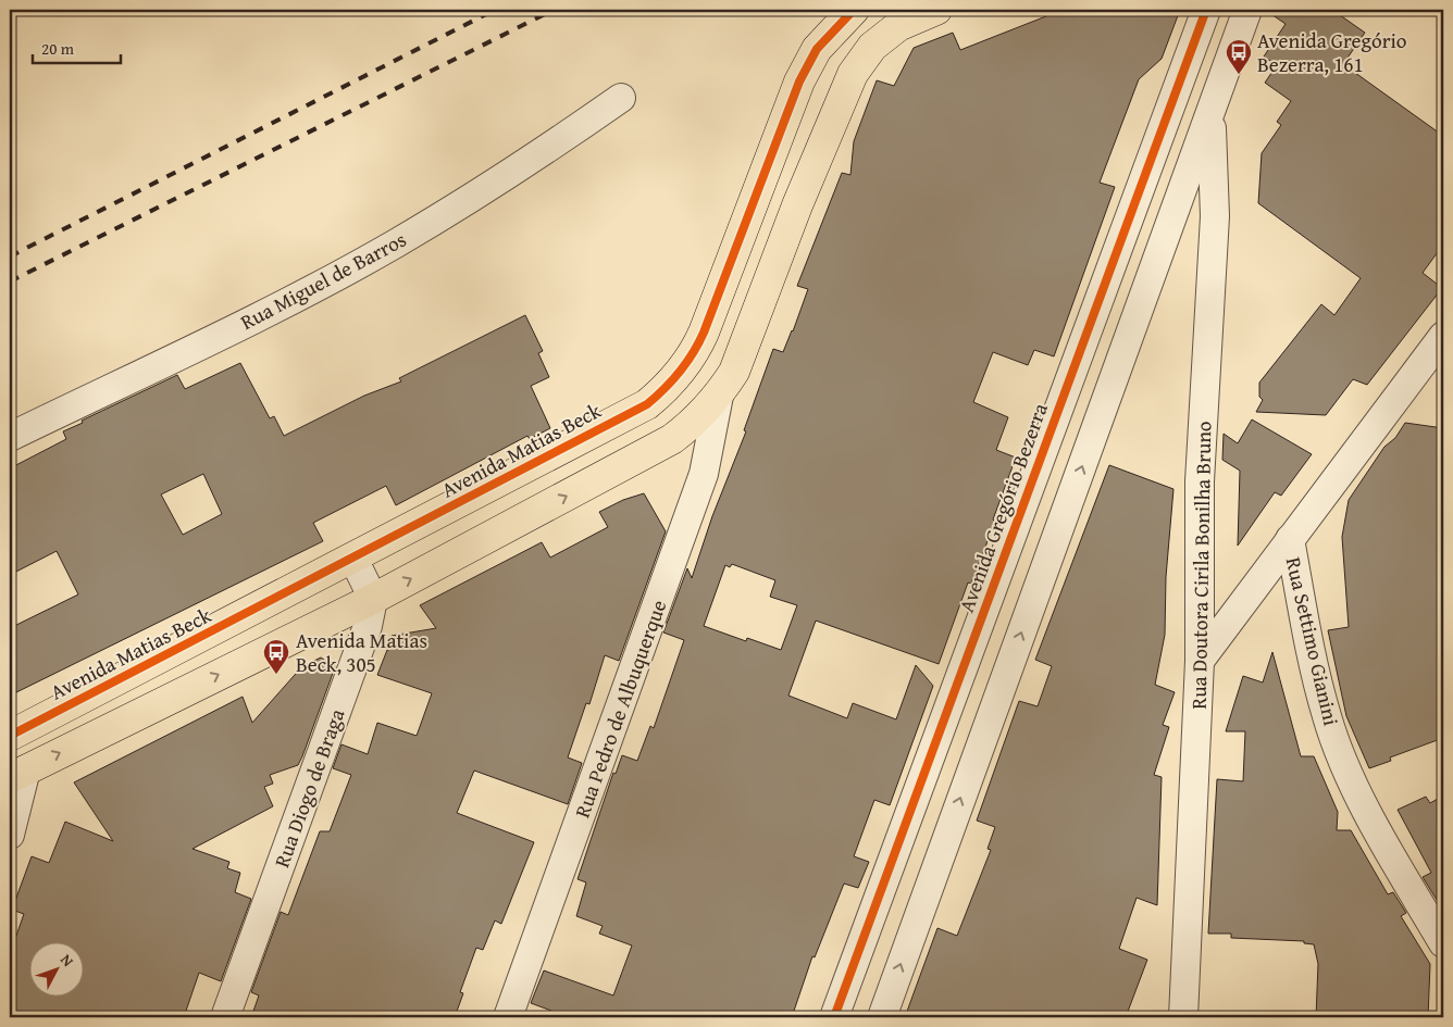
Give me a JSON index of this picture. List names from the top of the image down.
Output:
{
  "streets": {
    "main road": ["Avenida Matias Beck"],
    "street": [
      "Rua Miguel de Barros",
      "Avenida Gregório Bezerra",
      "Rua Doutora Cirila Bonilha Bruno",
      "Rua Settimo Gianini",
      "Rua Pedro de Albuquerque",
      "Rua Diogo de Braga"
    ]
  },
  "places": {
    "bus stop": ["Avenida Gregório Bezerra, 161", "Avenida Matias Beck, 305"]
  },
  "scale_bar": "20 m",
  "north": "top right"
}
